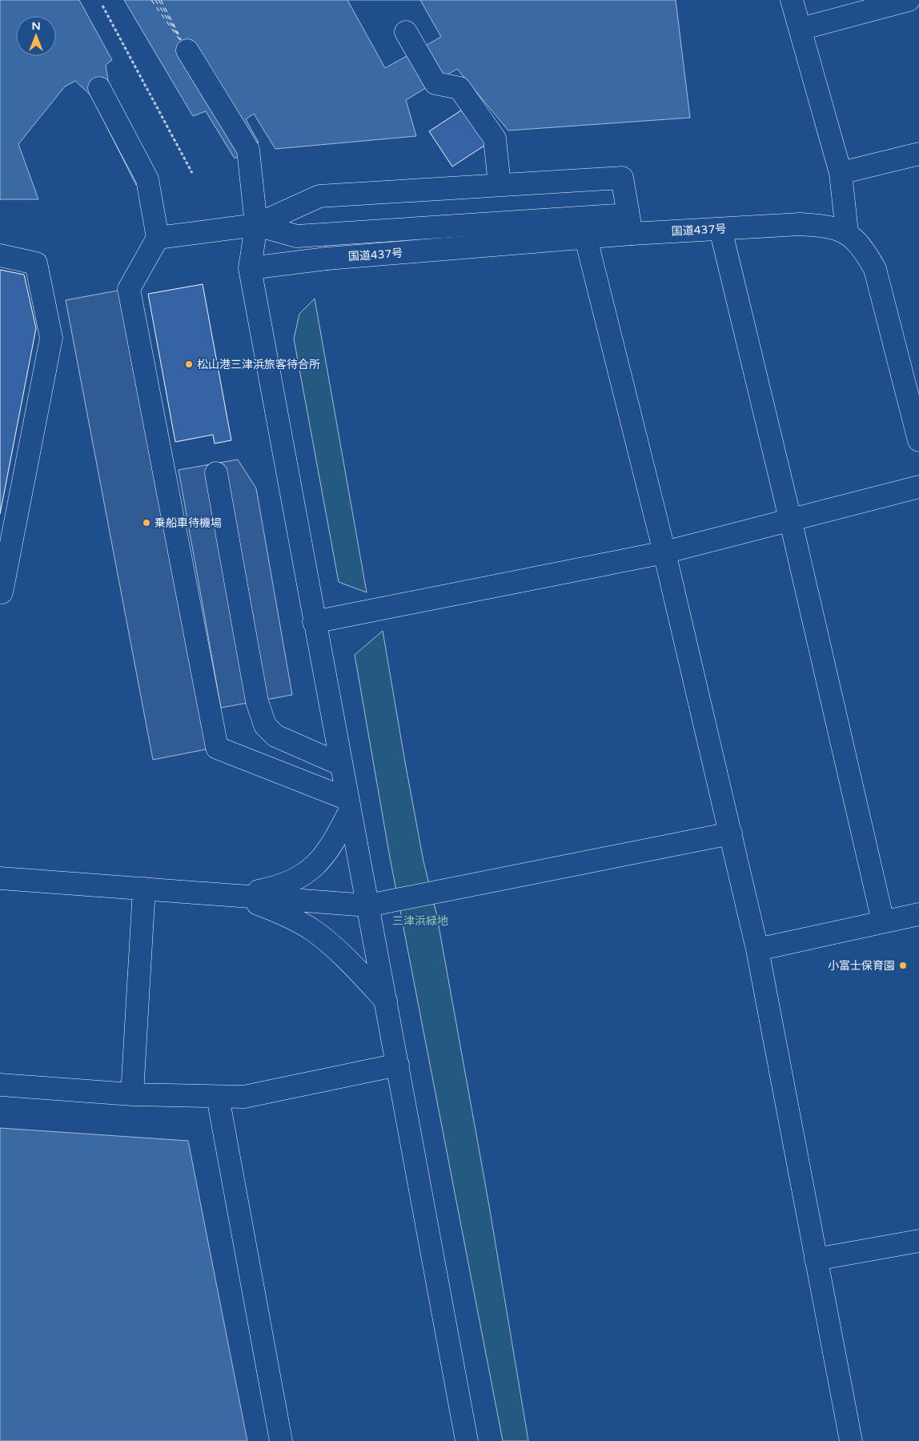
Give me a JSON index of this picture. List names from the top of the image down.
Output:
{
  "streets": {
    "main road": ["国道437号"]
  },
  "parks": ["三津浜緑地"],
  "places": ["松山港三津浜旅客待合所", "乗船車待機場", "小富士保育園"],
  "north": "top"
}
